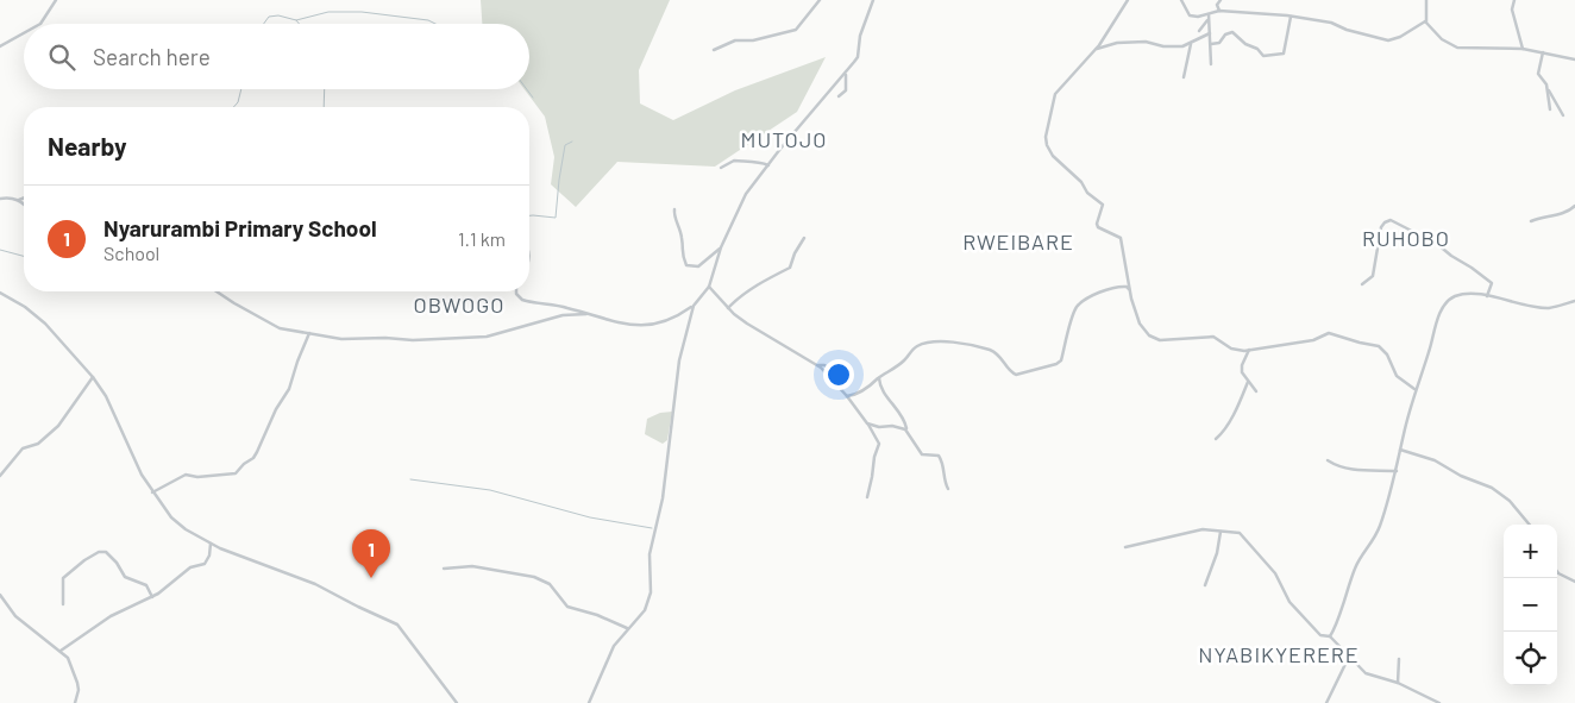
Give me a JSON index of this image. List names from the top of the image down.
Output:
{
  "districts": [
    "MUTOJO",
    "RUHOBO",
    "RWEIBARE",
    "OBWOGO",
    "NYABIKYERERE"
  ],
  "page": {
    "search": "Search here",
    "heading": "Nearby",
    "list": [
      {
        "mark": "1",
        "name": "Nyarurambi Primary School",
        "note": "School",
        "value": "1.1 km"
      }
    ],
    "map_buttons": ["+", "−"],
    "pins": "1"
  }
}
